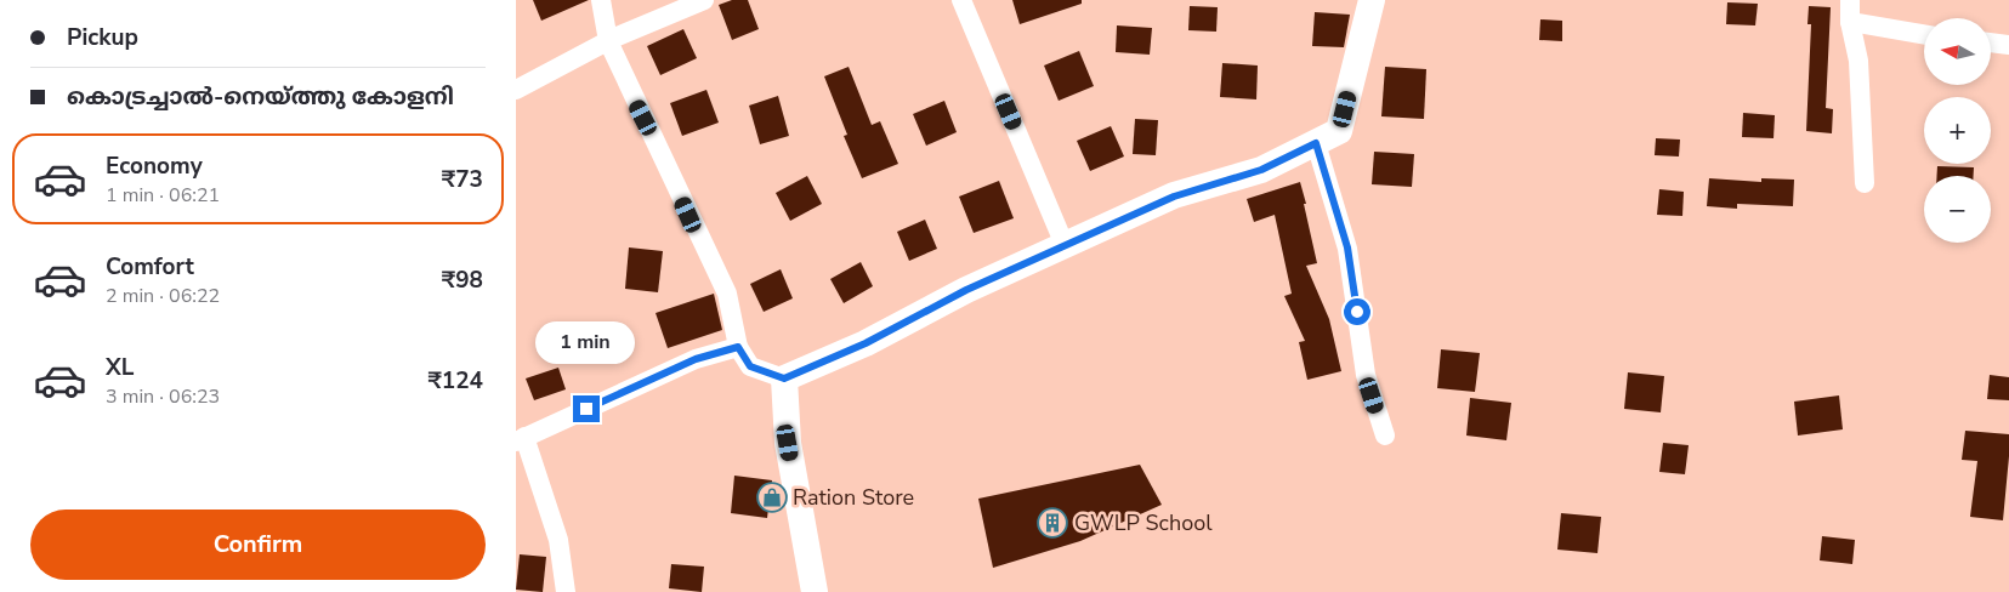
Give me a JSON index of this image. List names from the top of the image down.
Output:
{
  "places": {
    "shop": ["Ration Store"],
    "building": ["GWLP School"]
  },
  "north": "left",
  "page": {
    "banner": ["Pickup", "കൊട്രച്ചാൽ-നെയ്ത്തു കോളനി"],
    "map_buttons": ["+", "−"],
    "list": [
      {
        "name": "Economy",
        "note": "1 min · 06:21",
        "value": "₹73"
      },
      {
        "name": "Comfort",
        "note": "2 min · 06:22",
        "value": "₹98"
      },
      {
        "name": "XL",
        "note": "3 min · 06:23",
        "value": "₹124"
      }
    ],
    "bubble": "1 min",
    "buttons": "Confirm"
  }
}
